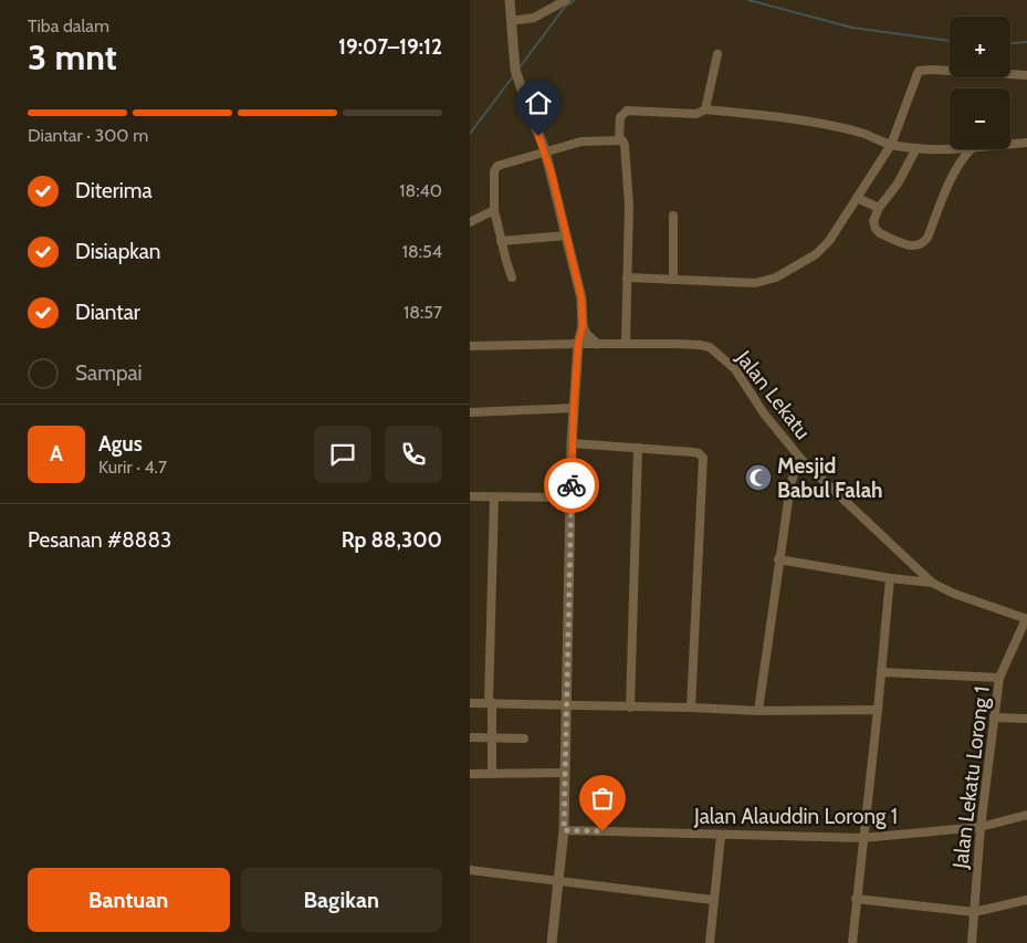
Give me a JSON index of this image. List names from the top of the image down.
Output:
{
  "streets": {
    "street": ["Jalan Lekatu", "Jalan Lekatu Lorong 1", "Jalan Alauddin Lorong 1"]
  },
  "crossings": [
    ["Jalan Lekatu", "Jalan Lekatu Lorong 1"],
    ["Jalan Lekatu Lorong 1", "Jalan Alauddin Lorong 1"]
  ],
  "places": {
    "mosque": ["Mesjid Babul Falah"]
  },
  "page": {
    "heading": ["3 mnt", "Tiba dalam", "19:07–19:12"],
    "panel": [
      "Agus",
      "Kurir · 4.7",
      "Pesanan #8883",
      "Rp 88,300"
    ],
    "map_buttons": ["+", "−"],
    "bar": "Diantar · 300 m",
    "list": [
      ["Diterima", "18:40"],
      ["Disiapkan", "18:54"],
      ["Diantar", "18:57"],
      "Sampai"
    ],
    "round": "A",
    "buttons": ["Bantuan", "Bagikan"]
  }
}
